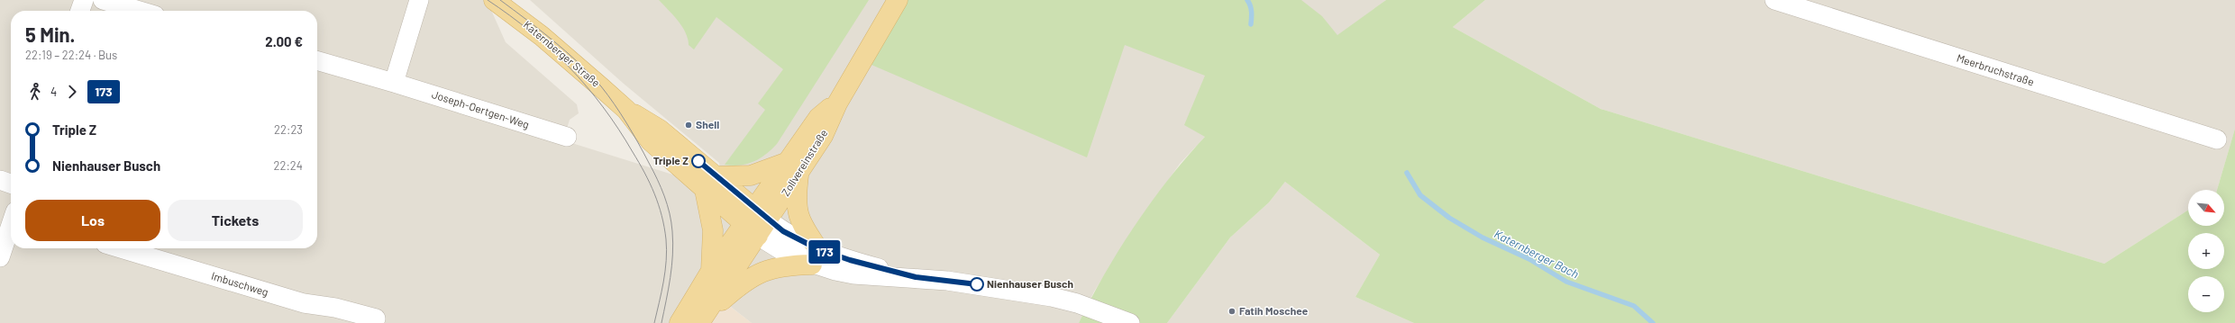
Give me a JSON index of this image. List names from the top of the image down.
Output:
{
  "streets": {
    "main road": ["Katernberger Straße", "Zollvereinstraße"],
    "street": ["Meerbruchstraße", "Joseph-Oertgen-Weg", "Imbuschweg"]
  },
  "crossings": [
    ["Katernberger Straße", "Zollvereinstraße"]
  ],
  "water": ["Katernberger Bach"],
  "places": [
    "Shell",
    "Triple Z",
    "Nienhauser Busch",
    "Fatih Moschee"
  ],
  "lines": ["bus line 173"],
  "north": "bottom right",
  "page": {
    "on_map": "173",
    "heading": ["5 Min.", "22:19 – 22:24 · Bus", "2.00 €"],
    "legs": ["4", "173"],
    "list": [
      {
        "name": "Triple Z",
        "value": "22:23"
      },
      {
        "name": "Nienhauser Busch",
        "value": "22:24"
      }
    ],
    "map_buttons": ["+", "−"],
    "buttons": ["Los", "Tickets"]
  }
}
